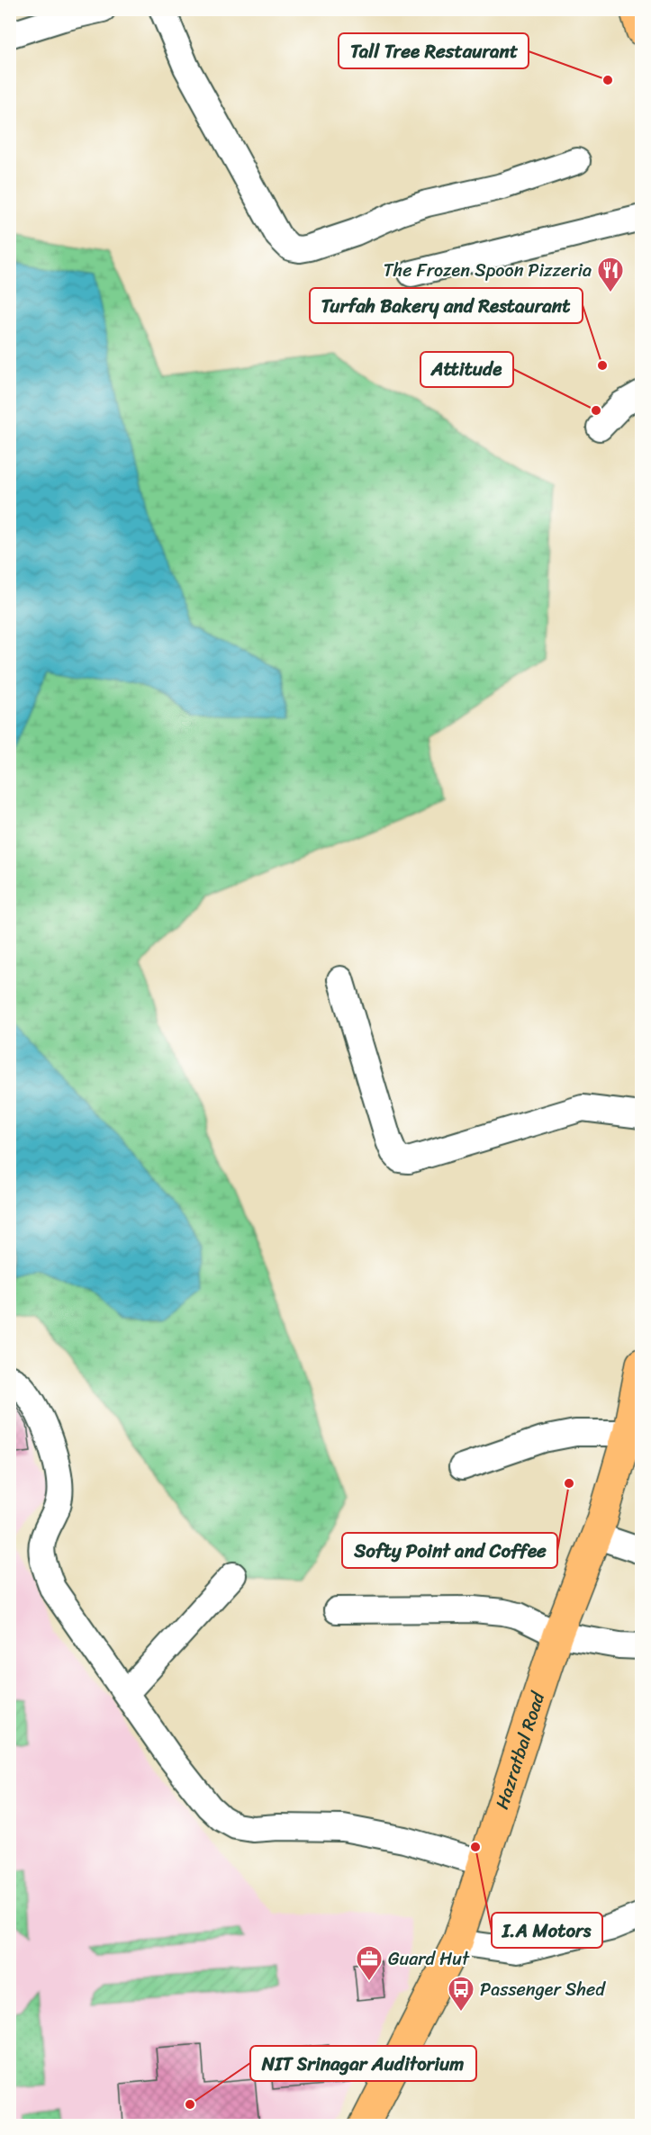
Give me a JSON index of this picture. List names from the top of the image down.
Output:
{
  "streets": {
    "main road": ["Hazratbal Road"]
  },
  "places": {
    "other": [
      "Tall Tree Restaurant",
      "Turfah Bakery and Restaurant",
      "Attitude",
      "Softy Point and Coffee",
      "I.A Motors",
      "NIT Srinagar Auditorium"
    ],
    "restaurant": ["The Frozen Spoon Pizzeria"],
    "office": ["Guard Hut"],
    "bus stop": ["Passenger Shed"]
  }
}
